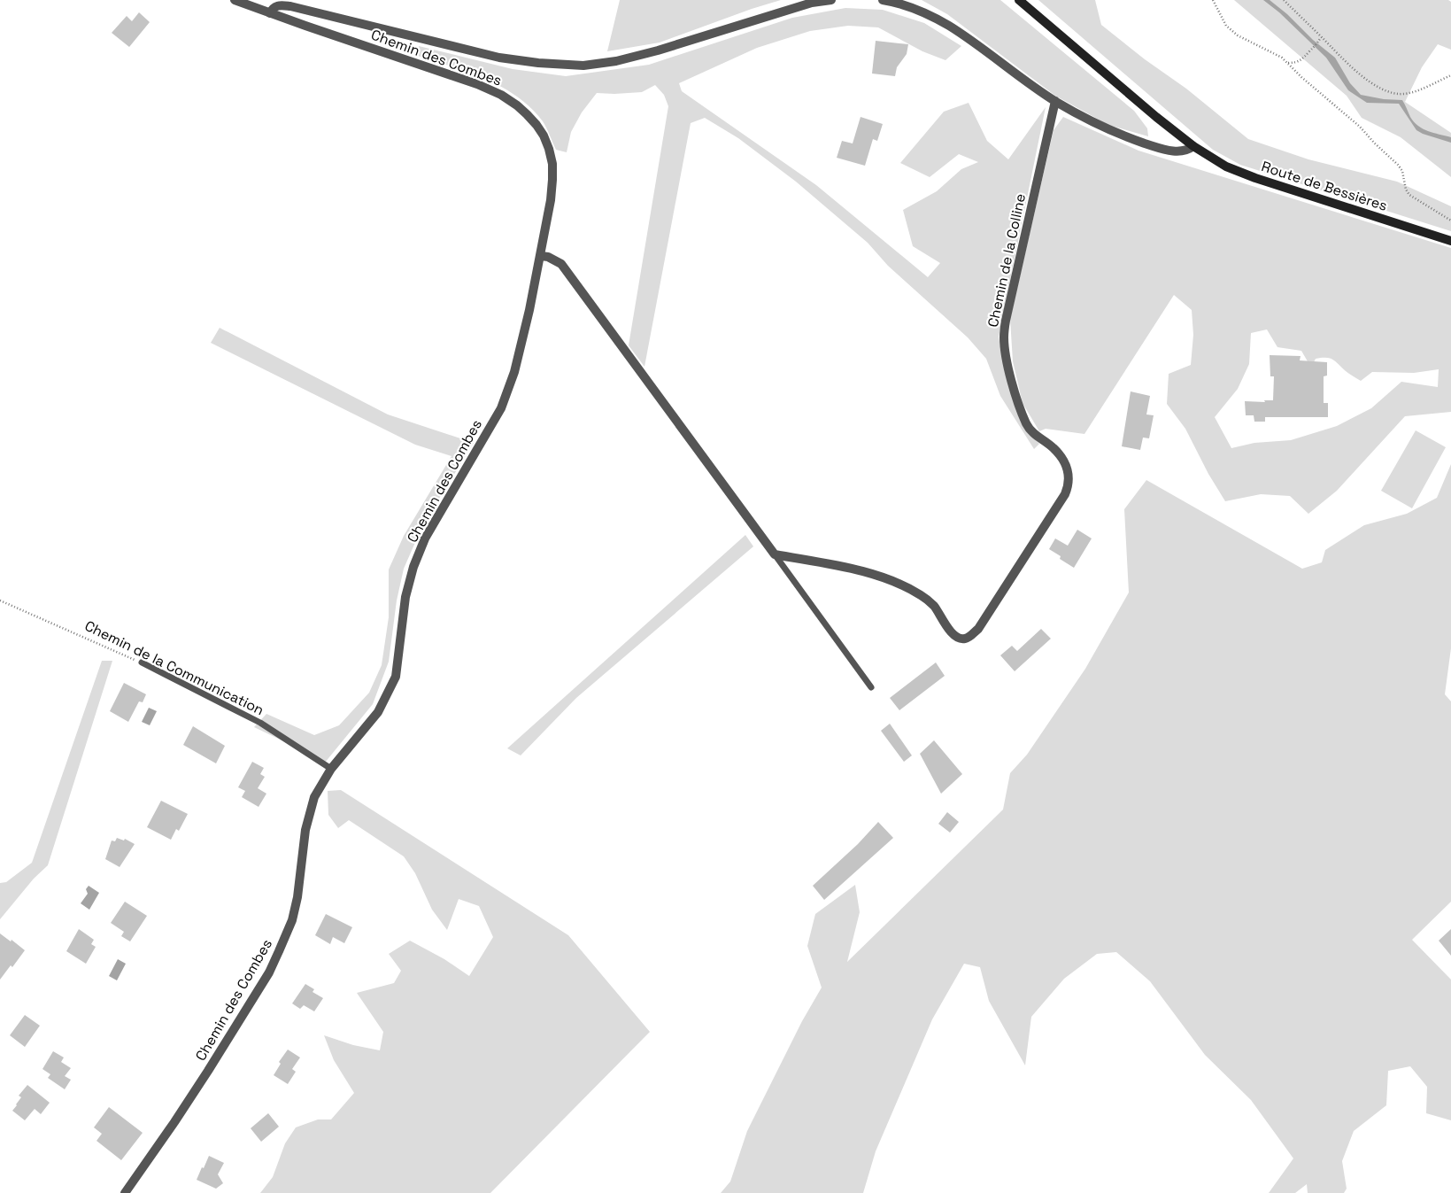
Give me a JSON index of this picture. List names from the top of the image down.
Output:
{
  "streets": {
    "main road": ["Route de Bessières"],
    "street": ["Chemin des Combes", "Chemin de la Colline"],
    "lane": ["Chemin de la Communication"]
  },
  "crossings": [
    ["Chemin des Combes", "Chemin de la Communication"]
  ]
}
